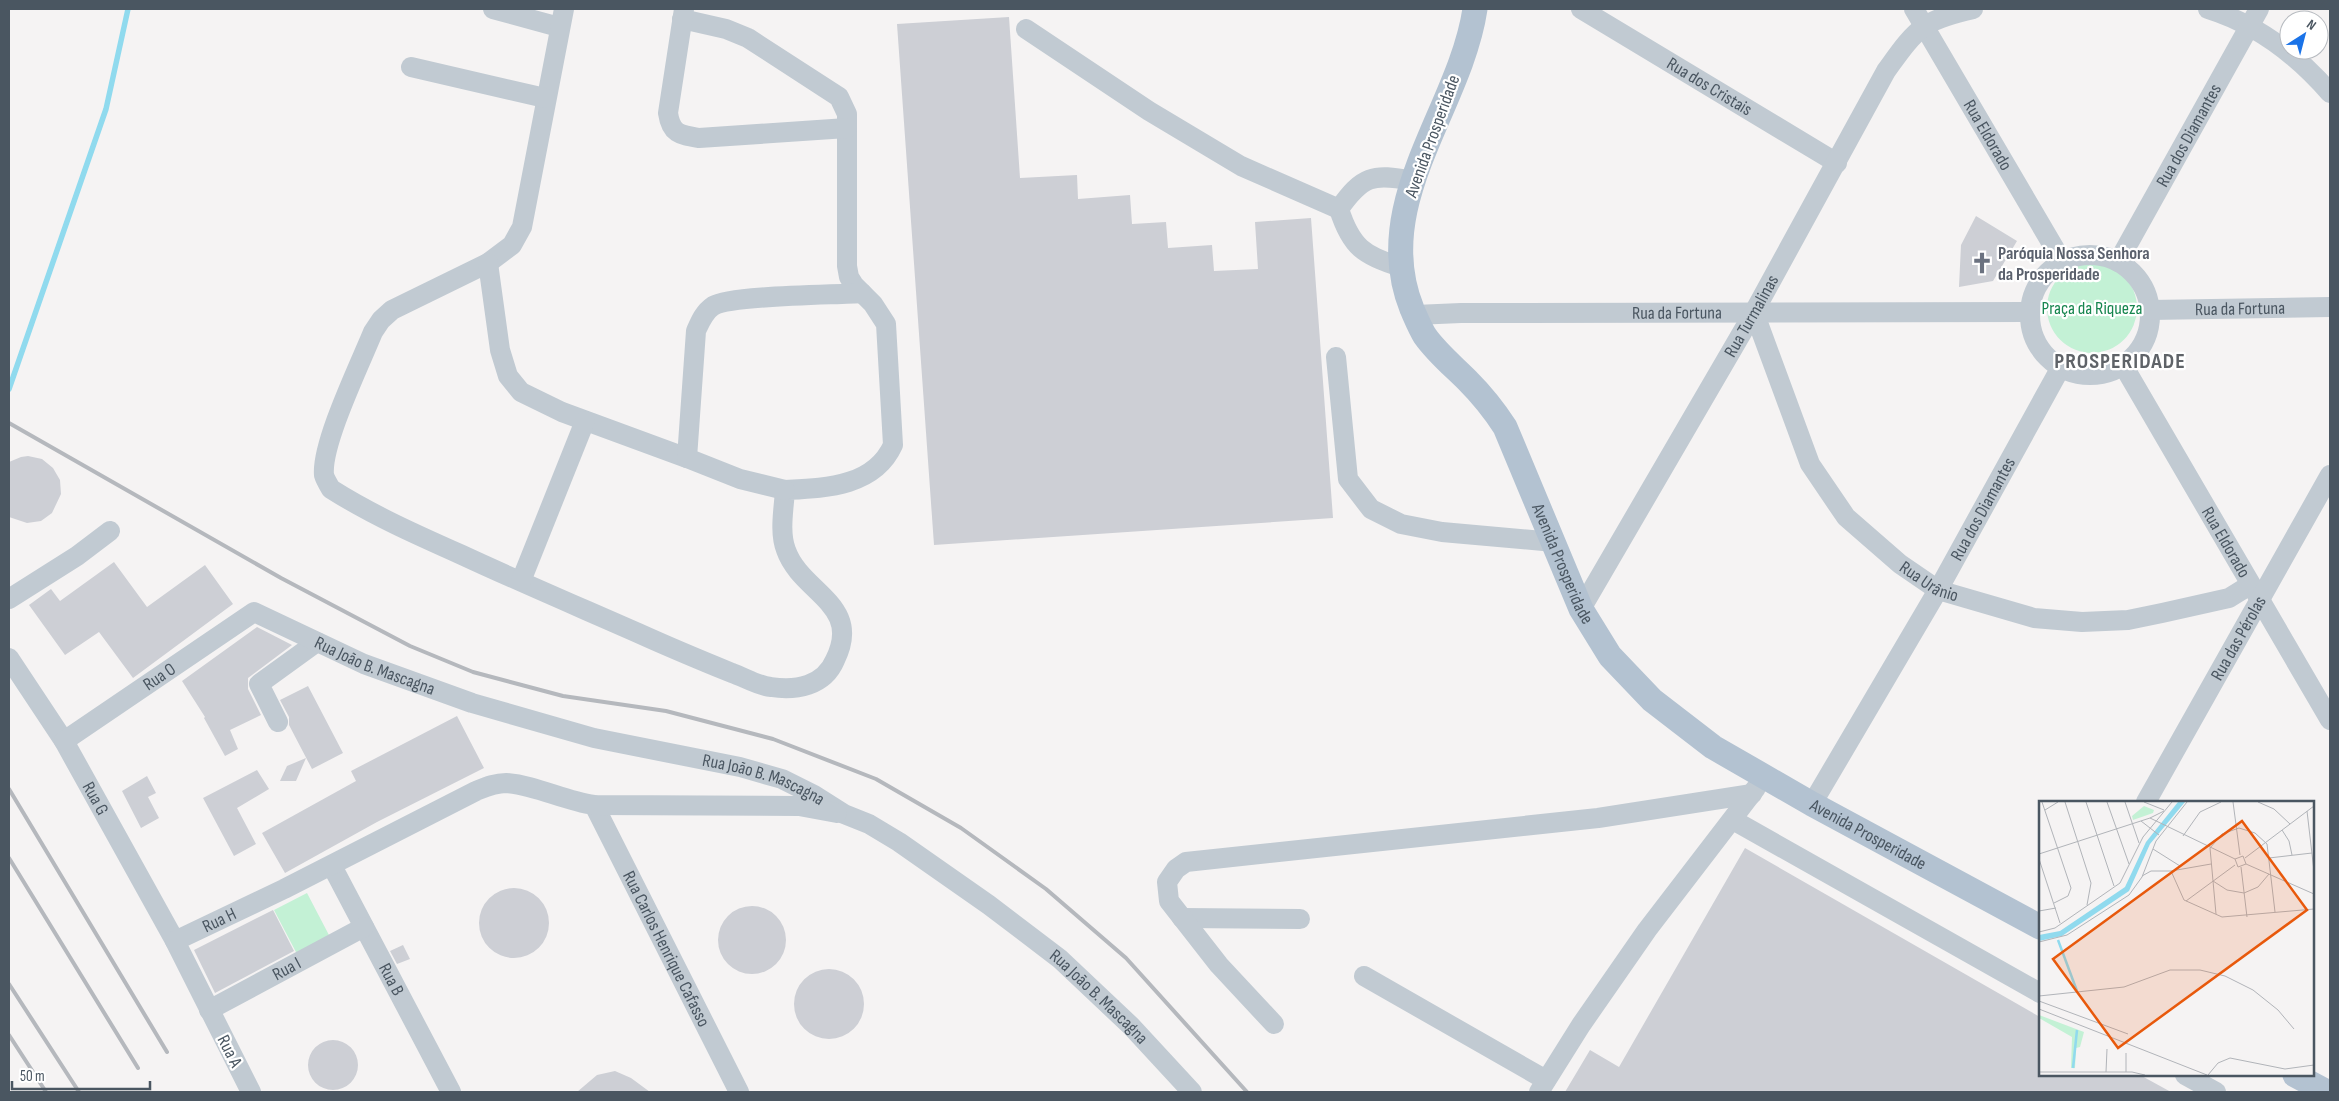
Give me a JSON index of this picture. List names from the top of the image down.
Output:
{
  "streets": {
    "main road": ["Avenida Prosperidade"],
    "street": [
      "Rua dos Cristais",
      "Rua Eldorado",
      "Rua dos Diamantes",
      "Rua da Fortuna",
      "Rua Turmalinas",
      "Rua Urânio",
      "Rua das Pérolas",
      "Rua João B. Mascagna",
      "Rua O",
      "Rua G",
      "Rua H",
      "Rua Carlos Henrique Cafasso",
      "Rua I",
      "Rua B",
      "Rua A"
    ]
  },
  "crossings": [
    ["Rua dos Cristais", "Rua Turmalinas"],
    ["Rua Eldorado", "Rua dos Diamantes"],
    ["Rua Eldorado", "Rua da Fortuna"],
    ["Rua Eldorado", "Rua Turmalinas"],
    ["Rua Eldorado", "Rua Urânio"],
    ["Rua Eldorado", "Rua das Pérolas"],
    ["Rua dos Diamantes", "Avenida Prosperidade"],
    ["Rua dos Diamantes", "Rua da Fortuna"],
    ["Rua dos Diamantes", "Rua Urânio"],
    ["Avenida Prosperidade", "Rua da Fortuna"],
    ["Avenida Prosperidade", "Rua Turmalinas"],
    ["Rua da Fortuna", "Rua Turmalinas"],
    ["Rua da Fortuna", "Rua Urânio"],
    ["Rua Turmalinas", "Rua Urânio"],
    ["Rua Urânio", "Rua das Pérolas"],
    ["Rua João B. Mascagna", "Rua O"],
    ["Rua João B. Mascagna", "Rua H"],
    ["Rua O", "Rua G"],
    ["Rua G", "Rua H"],
    ["Rua H", "Rua Carlos Henrique Cafasso"],
    ["Rua H", "Rua B"],
    ["Rua I", "Rua B"],
    ["Rua I", "Rua A"]
  ],
  "districts": ["PROSPERIDADE"],
  "parks": ["Praça da Riqueza"],
  "places": {
    "church": ["Paróquia Nossa Senhora da Prosperidade"]
  },
  "scale_bar": "50 m",
  "north": "top right"
}
